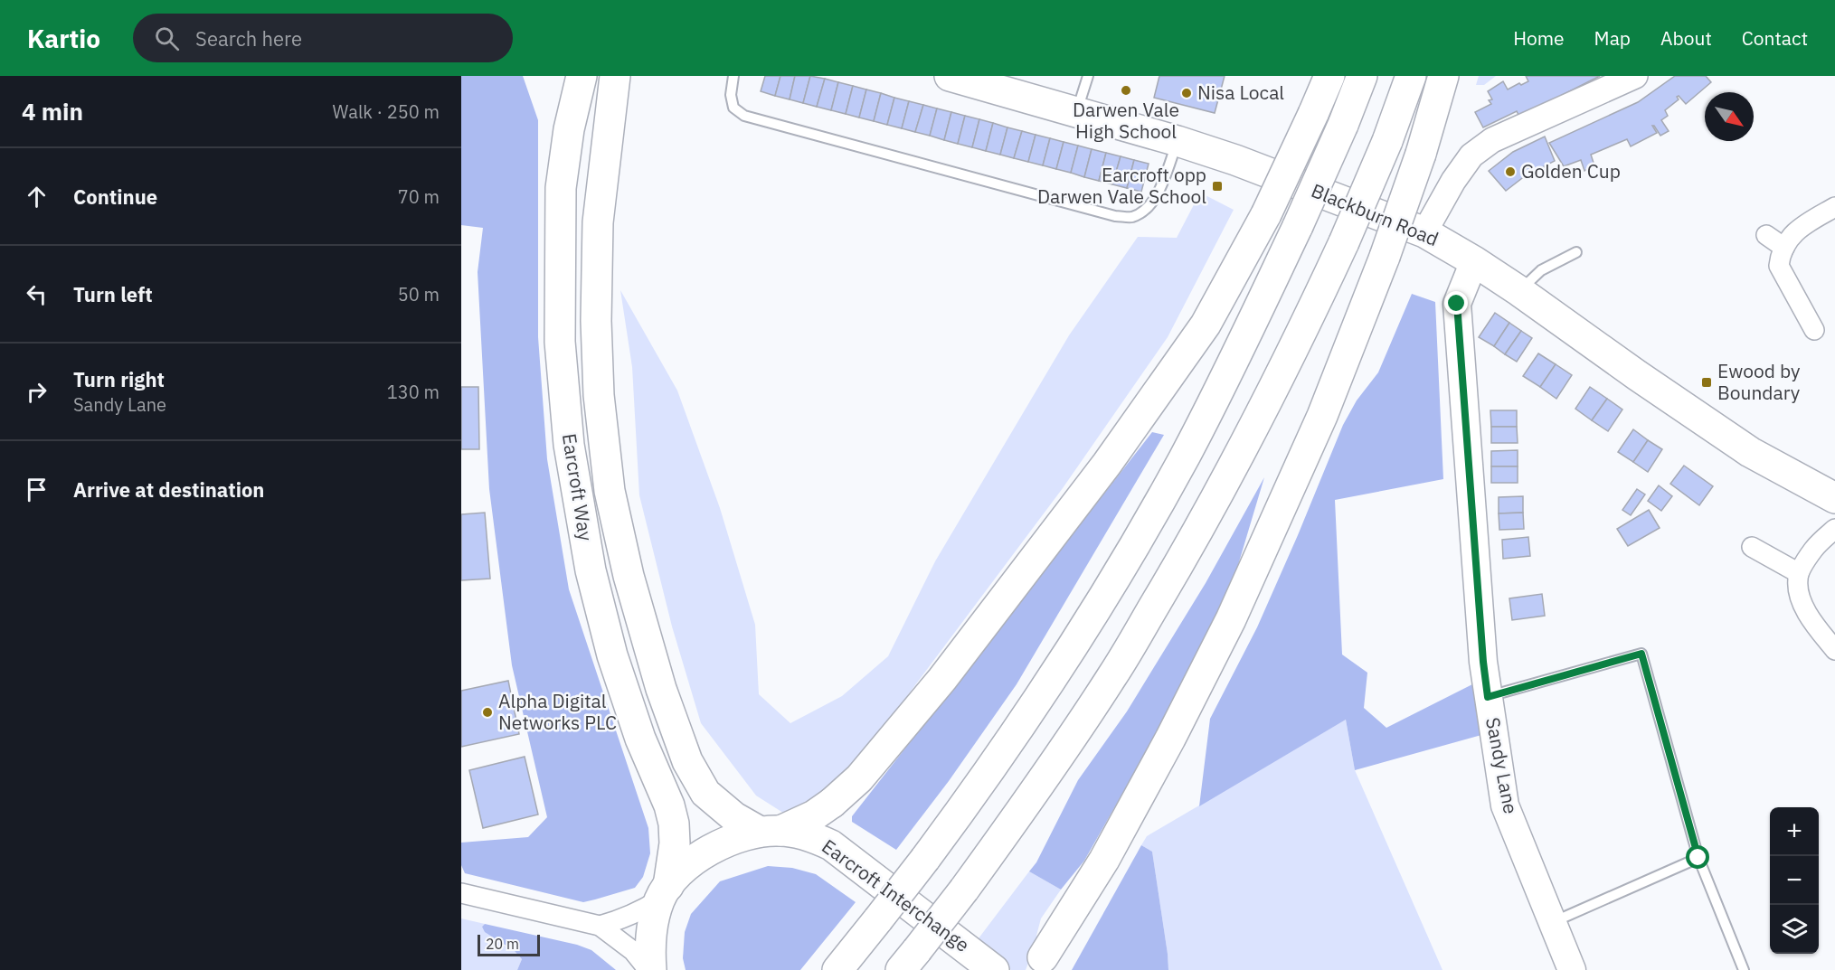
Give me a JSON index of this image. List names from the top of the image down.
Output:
{
  "streets": {
    "highway": ["Blackburn Road", "Earcroft Way", "Earcroft Interchange"],
    "main road": ["Sandy Lane"]
  },
  "crossings": [
    ["Blackburn Road", "Sandy Lane"],
    ["Earcroft Way", "Earcroft Interchange"]
  ],
  "places": {
    "other": [
      "Darwen Vale High School",
      "Nisa Local",
      "Golden Cup",
      "Alpha Digital Networks PLC"
    ],
    "transit": ["Earcroft opp Darwen Vale School", "Ewood by Boundary"]
  },
  "scale_bar": "20 m",
  "north": "bottom right",
  "page": {
    "header": "Kartio",
    "search": "Search here",
    "nav": [
      "Home",
      "Map",
      "About",
      "Contact"
    ],
    "heading": ["4 min", "Walk · 250 m"],
    "list": [
      ["Continue", "70 m"],
      ["Turn left", "50 m"],
      ["Turn right", "Sandy Lane", "130 m"],
      "Arrive at destination"
    ],
    "map_buttons": ["+", "−"],
    "scale": "20 m"
  }
}
